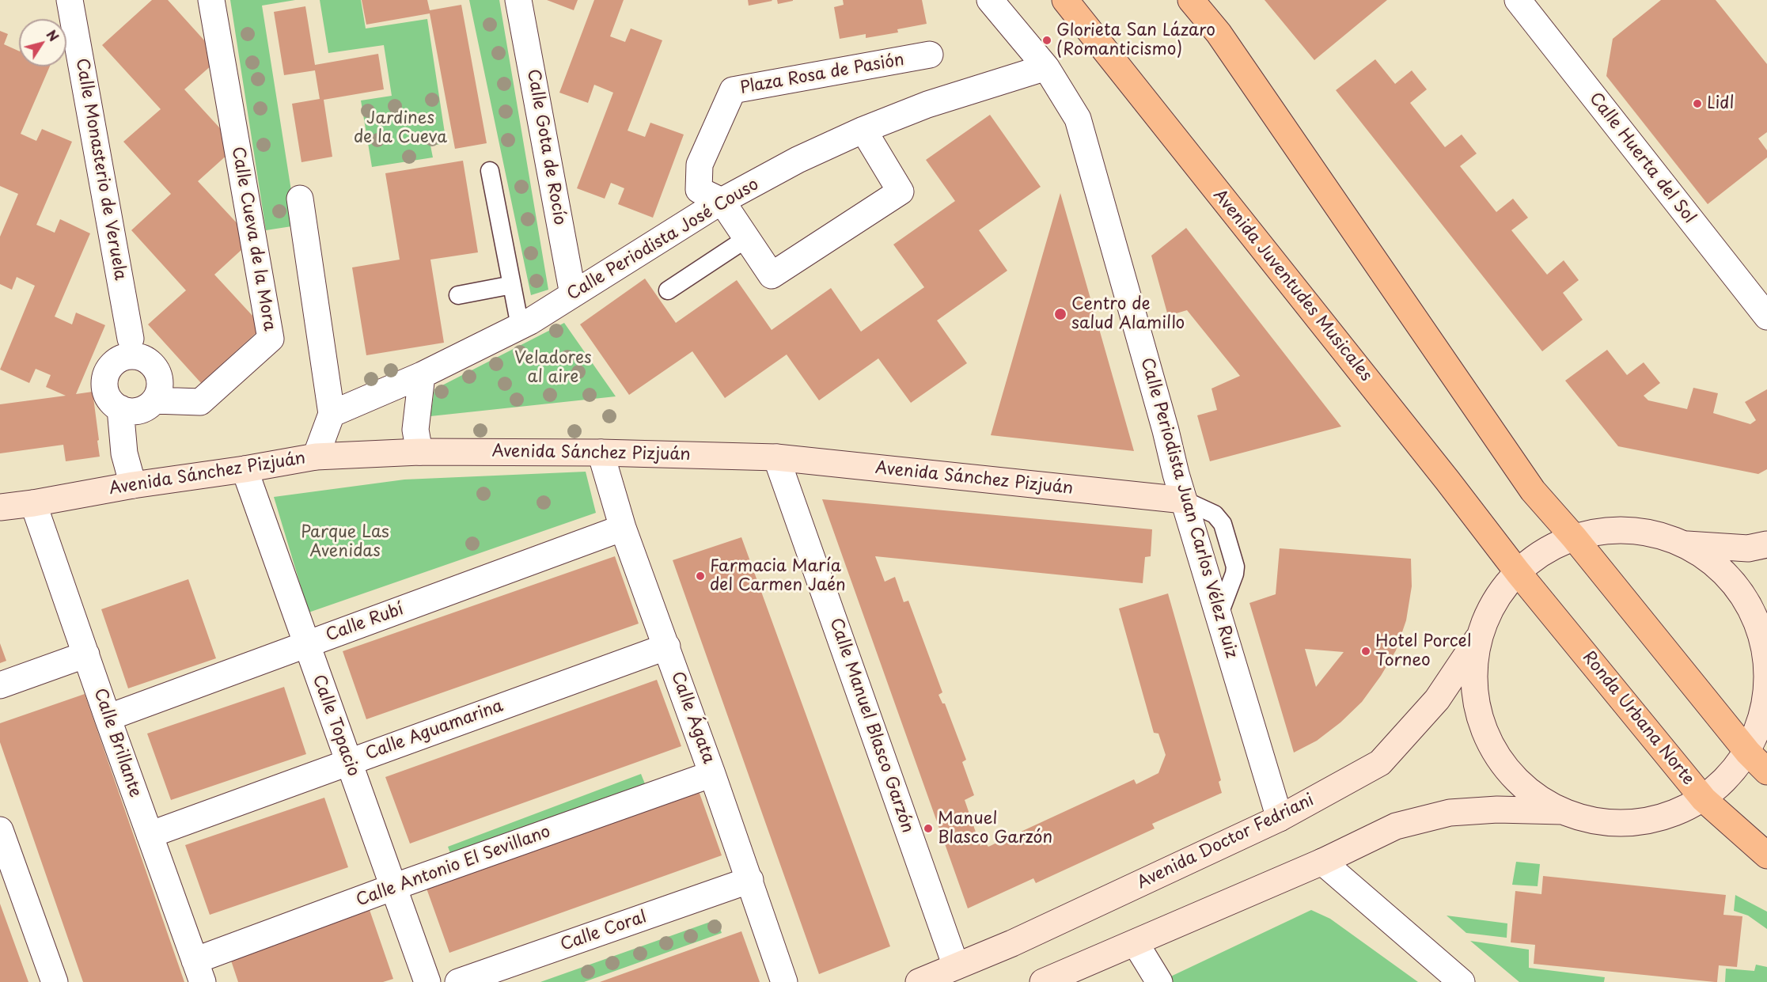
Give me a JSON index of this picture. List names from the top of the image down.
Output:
{
  "streets": {
    "main road": [
      "Avenida Juventudes Musicales",
      "Avenida Sánchez Pizjuán",
      "Ronda Urbana Norte",
      "Avenida Doctor Fedriani"
    ],
    "street": [
      "Plaza Rosa de Pasión",
      "Calle Gota de Rocío",
      "Calle Huerta del Sol",
      "Calle Monasterio de Veruela",
      "Calle Cueva de la Mora",
      "Calle Periodista José Couso",
      "Calle Periodista Juan Carlos Vélez Ruiz",
      "Calle Rubí",
      "Calle Ágata",
      "Calle Topacio",
      "Calle Manuel Blasco Garzón",
      "Calle Aguamarina",
      "Calle Brillante",
      "Calle Antonio El Sevillano",
      "Calle Coral"
    ]
  },
  "crossings": [
    ["Plaza Rosa de Pasión", "Calle Periodista José Couso"],
    ["Calle Gota de Rocío", "Calle Periodista José Couso"],
    ["Calle Periodista José Couso", "Calle Periodista Juan Carlos Vélez Ruiz"],
    ["Avenida Juventudes Musicales", "Ronda Urbana Norte"],
    ["Avenida Sánchez Pizjuán", "Calle Periodista Juan Carlos Vélez Ruiz"],
    ["Avenida Sánchez Pizjuán", "Calle Ágata"],
    ["Avenida Sánchez Pizjuán", "Calle Topacio"],
    ["Avenida Sánchez Pizjuán", "Calle Manuel Blasco Garzón"],
    ["Avenida Sánchez Pizjuán", "Calle Brillante"],
    ["Calle Periodista Juan Carlos Vélez Ruiz", "Avenida Doctor Fedriani"],
    ["Calle Rubí", "Calle Ágata"],
    ["Calle Rubí", "Calle Topacio"],
    ["Calle Rubí", "Calle Brillante"],
    ["Calle Ágata", "Calle Aguamarina"],
    ["Calle Ágata", "Calle Antonio El Sevillano"],
    ["Calle Ágata", "Calle Coral"],
    ["Calle Topacio", "Calle Aguamarina"],
    ["Calle Topacio", "Calle Antonio El Sevillano"],
    ["Calle Manuel Blasco Garzón", "Avenida Doctor Fedriani"],
    ["Calle Aguamarina", "Calle Brillante"],
    ["Calle Brillante", "Calle Antonio El Sevillano"]
  ],
  "parks": ["Jardines de la Cueva", "Veladores al aire", "Parque Las Avenidas"],
  "places": [
    "Glorieta San Lázaro (Romanticismo)",
    "Lidl",
    "Centro de salud Alamillo",
    "Farmacia María del Carmen Jaén",
    "Hotel Porcel Torneo",
    "Manuel Blasco Garzón"
  ],
  "north": "top right"
}
